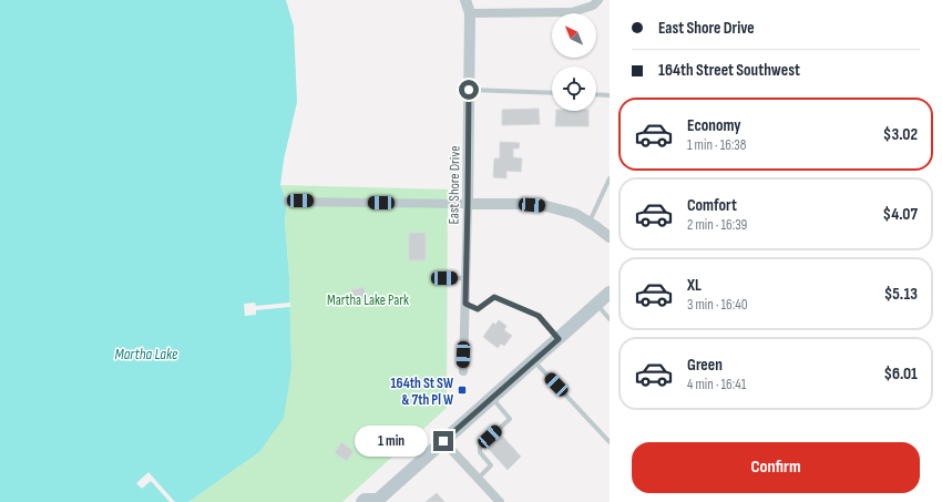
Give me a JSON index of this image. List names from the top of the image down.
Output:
{
  "streets": {
    "street": ["East Shore Drive"]
  },
  "water": ["Martha Lake"],
  "parks": ["Martha Lake Park"],
  "places": {
    "transit": ["164th St SW & 7th Pl W"]
  },
  "north": "top left",
  "page": {
    "banner": ["East Shore Drive", "164th Street Southwest"],
    "list": [
      {
        "name": "Economy",
        "note": "1 min · 16:38",
        "value": "$3.02"
      },
      {
        "name": "Comfort",
        "note": "2 min · 16:39",
        "value": "$4.07"
      },
      {
        "name": "XL",
        "note": "3 min · 16:40",
        "value": "$5.13"
      },
      {
        "name": "Green",
        "note": "4 min · 16:41",
        "value": "$6.01"
      }
    ],
    "bubble": "1 min",
    "buttons": "Confirm"
  }
}
